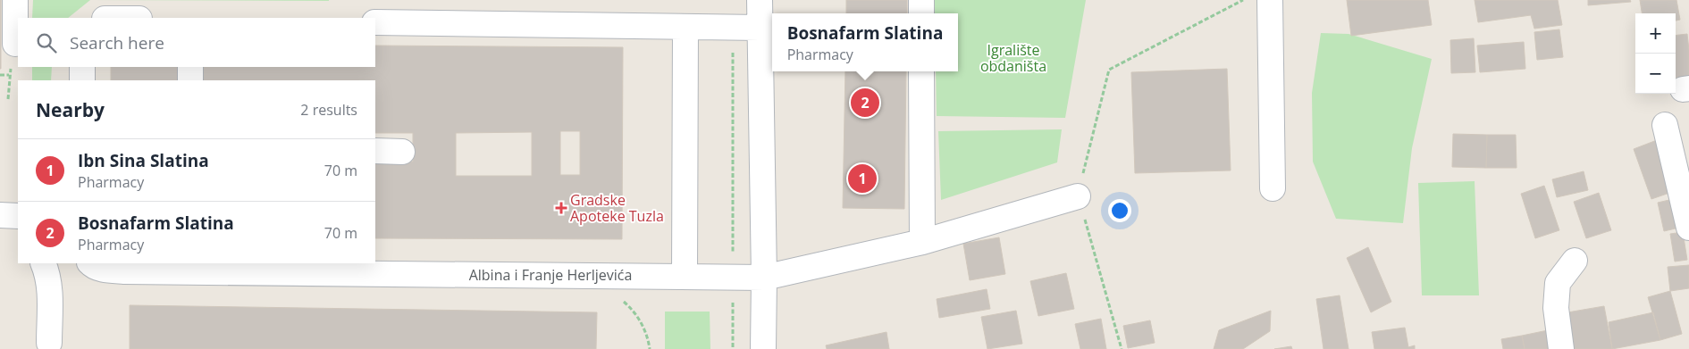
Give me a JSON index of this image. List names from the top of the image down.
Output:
{
  "streets": {
    "street": ["Albina i Franje Herljevića"]
  },
  "parks": ["Igralište obdaništa"],
  "places": {
    "health": ["Gradske Apoteke Tuzla"]
  },
  "page": {
    "map_buttons": ["+", "−"],
    "popup": ["Bosnafarm Slatina", "Pharmacy"],
    "search": "Search here",
    "heading": ["Nearby", "2 results"],
    "pins": ["2", "1"],
    "list": [
      {
        "mark": "1",
        "name": "Ibn Sina Slatina",
        "note": "Pharmacy",
        "value": "70 m"
      },
      {
        "mark": "2",
        "name": "Bosnafarm Slatina",
        "note": "Pharmacy",
        "value": "70 m"
      }
    ]
  }
}
